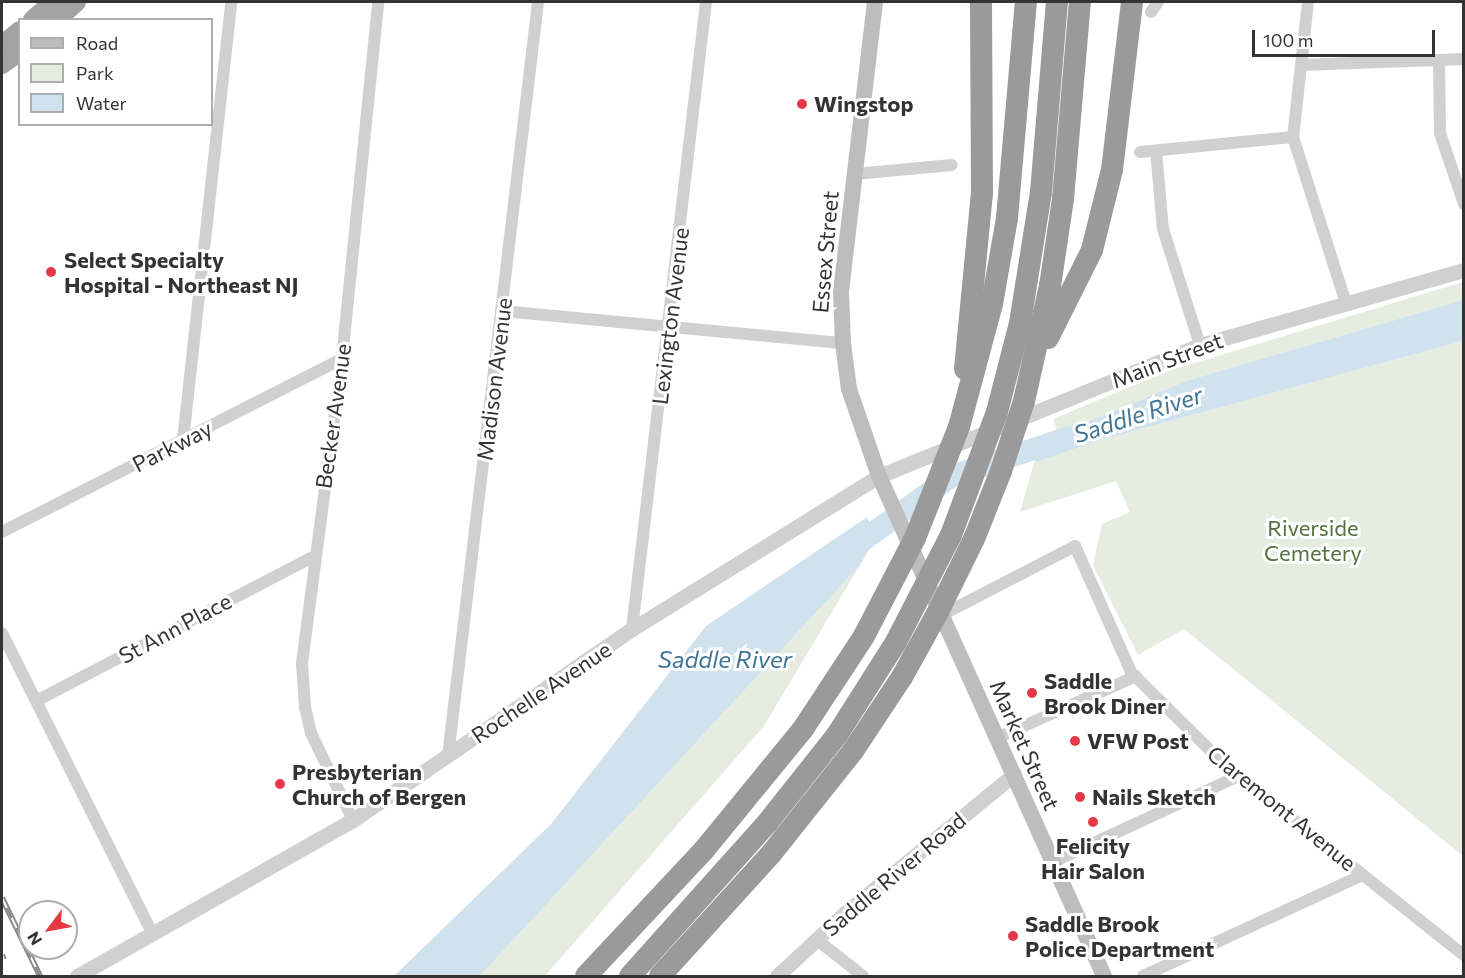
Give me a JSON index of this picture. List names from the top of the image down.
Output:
{
  "streets": {
    "main road": ["Essex Street", "Market Street"],
    "street": [
      "Lexington Avenue",
      "Main Street",
      "Madison Avenue",
      "Becker Avenue",
      "Parkway",
      "St Ann Place",
      "Rochelle Avenue",
      "Claremont Avenue",
      "Saddle River Road"
    ]
  },
  "crossings": [
    ["Essex Street", "Main Street"],
    ["Essex Street", "Rochelle Avenue"],
    ["Essex Street", "Market Street"],
    ["Lexington Avenue", "Rochelle Avenue"],
    ["Main Street", "Rochelle Avenue"],
    ["Madison Avenue", "Rochelle Avenue"],
    ["Becker Avenue", "Parkway"],
    ["Becker Avenue", "St Ann Place"],
    ["Becker Avenue", "Rochelle Avenue"],
    ["Market Street", "Claremont Avenue"],
    ["Market Street", "Saddle River Road"]
  ],
  "water": ["Saddle River"],
  "parks": ["Riverside Cemetery"],
  "places": [
    "Wingstop",
    "Select Specialty Hospital - Northeast NJ",
    "Saddle Brook Diner",
    "VFW Post",
    "Presbyterian Church of Bergen",
    "Nails Sketch",
    "Felicity Hair Salon",
    "Saddle Brook Police Department"
  ],
  "legend": ["Road", "Park", "Water"],
  "scale_bar": "100 m",
  "north": "bottom left"
}
